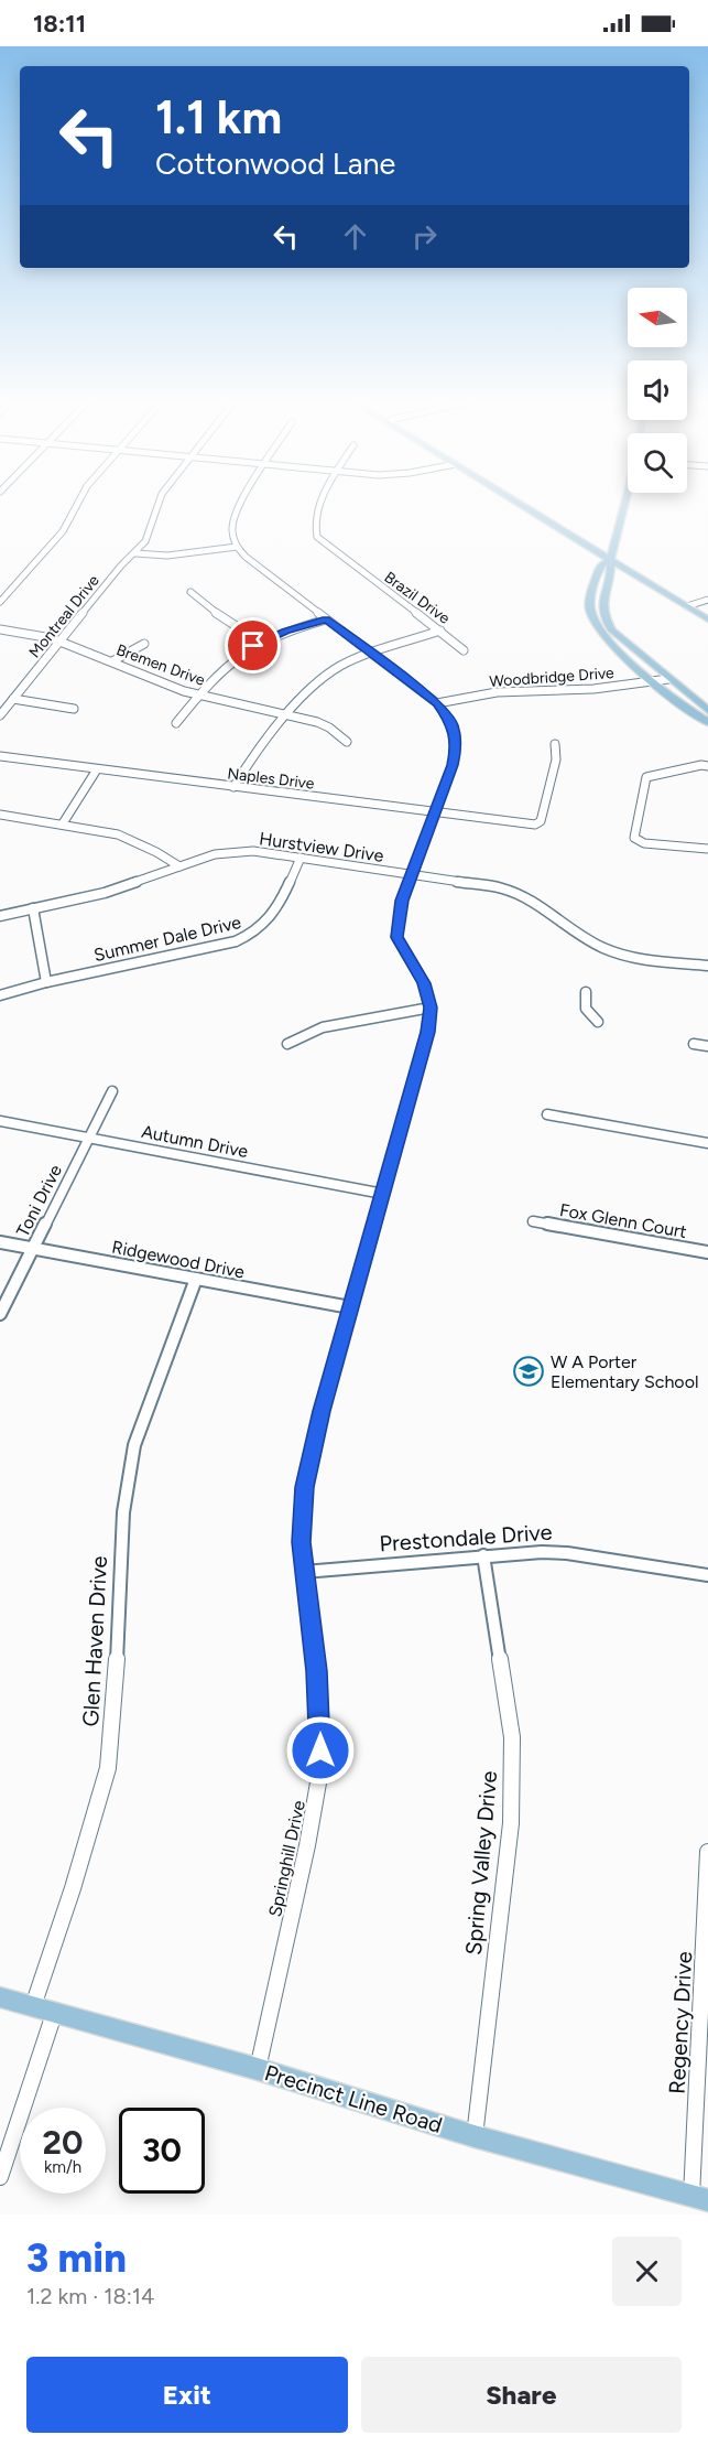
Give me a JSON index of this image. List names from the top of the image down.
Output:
{
  "streets": {
    "main road": ["Precinct Line Road"],
    "street": [
      "Brazil Drive",
      "Montreal Drive",
      "Bremen Drive",
      "Woodbridge Drive",
      "Naples Drive",
      "Hurstview Drive",
      "Summer Dale Drive",
      "Autumn Drive",
      "Toni Drive",
      "Fox Glenn Court",
      "Ridgewood Drive",
      "Prestondale Drive",
      "Glen Haven Drive",
      "Springhill Drive",
      "Spring Valley Drive",
      "Regency Drive"
    ]
  },
  "crossings": [
    ["Montreal Drive", "Bremen Drive"],
    ["Woodbridge Drive", "Springhill Drive"],
    ["Naples Drive", "Springhill Drive"],
    ["Hurstview Drive", "Summer Dale Drive"],
    ["Hurstview Drive", "Springhill Drive"],
    ["Autumn Drive", "Toni Drive"],
    ["Autumn Drive", "Springhill Drive"],
    ["Toni Drive", "Ridgewood Drive"],
    ["Ridgewood Drive", "Glen Haven Drive"],
    ["Ridgewood Drive", "Springhill Drive"],
    ["Prestondale Drive", "Springhill Drive"],
    ["Prestondale Drive", "Spring Valley Drive"],
    ["Glen Haven Drive", "Precinct Line Road"],
    ["Springhill Drive", "Precinct Line Road"],
    ["Spring Valley Drive", "Precinct Line Road"],
    ["Regency Drive", "Precinct Line Road"]
  ],
  "places": {
    "school or university": ["W A Porter Elementary School"]
  },
  "north": "left",
  "page": {
    "status": "18:11",
    "turn": ["1.1 km", "Cottonwood Lane"],
    "speed": "20 km/h",
    "limit": "30",
    "heading": ["3 min", "1.2 km · 18:14"],
    "buttons": ["Exit", "Share"]
  }
}
